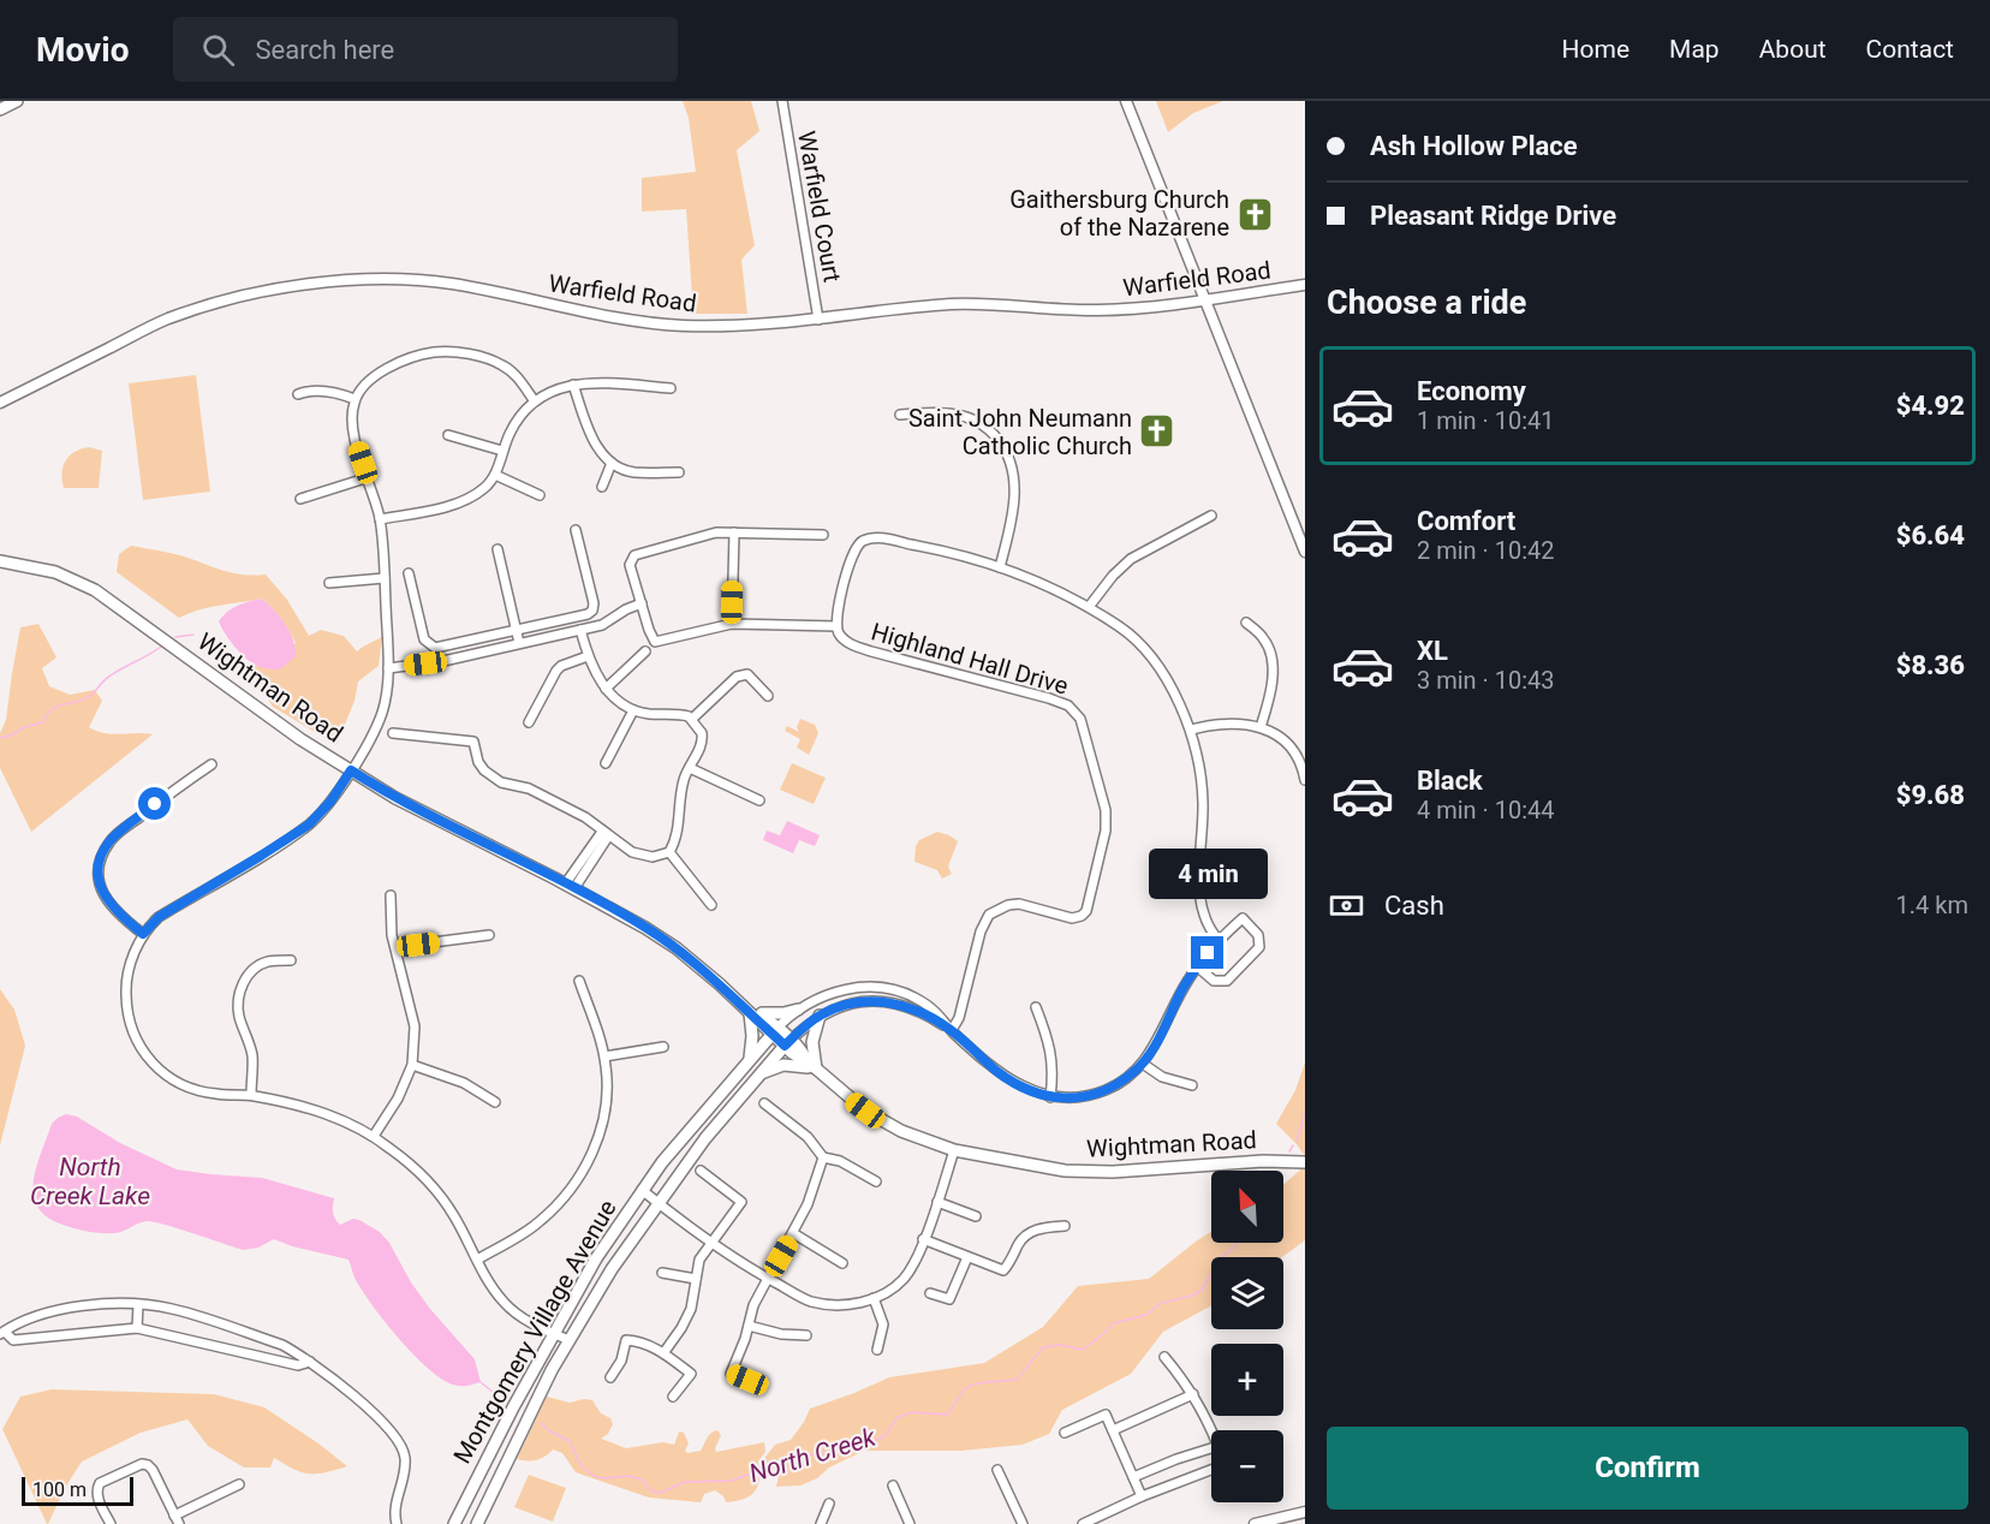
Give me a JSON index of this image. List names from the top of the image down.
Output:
{
  "streets": {
    "main road": ["Wightman Road", "Montgomery Village Avenue"],
    "street": ["Warfield Court", "Warfield Road", "Highland Hall Drive"]
  },
  "crossings": [
    ["Warfield Court", "Warfield Road"],
    ["Wightman Road", "Montgomery Village Avenue"]
  ],
  "water": ["North Creek Lake", "North Creek"],
  "places": {
    "church": ["Gaithersburg Church of the Nazarene", "Saint John Neumann Catholic Church"]
  },
  "scale_bar": "100 m",
  "north": "top left",
  "page": {
    "header": "Movio",
    "search": "Search here",
    "nav": [
      "Home",
      "Map",
      "About",
      "Contact"
    ],
    "banner": ["Ash Hollow Place", "Pleasant Ridge Drive"],
    "heading": "Choose a ride",
    "list": [
      {
        "name": "Economy",
        "note": "1 min · 10:41",
        "value": "$4.92"
      },
      {
        "name": "Comfort",
        "note": "2 min · 10:42",
        "value": "$6.64"
      },
      {
        "name": "XL",
        "note": "3 min · 10:43",
        "value": "$8.36"
      },
      {
        "name": "Black",
        "note": "4 min · 10:44",
        "value": "$9.68"
      }
    ],
    "bubble": "4 min",
    "pay": ["Cash", "1.4 km"],
    "map_buttons": ["+", "−"],
    "buttons": "Confirm",
    "scale": "100 m"
  }
}
